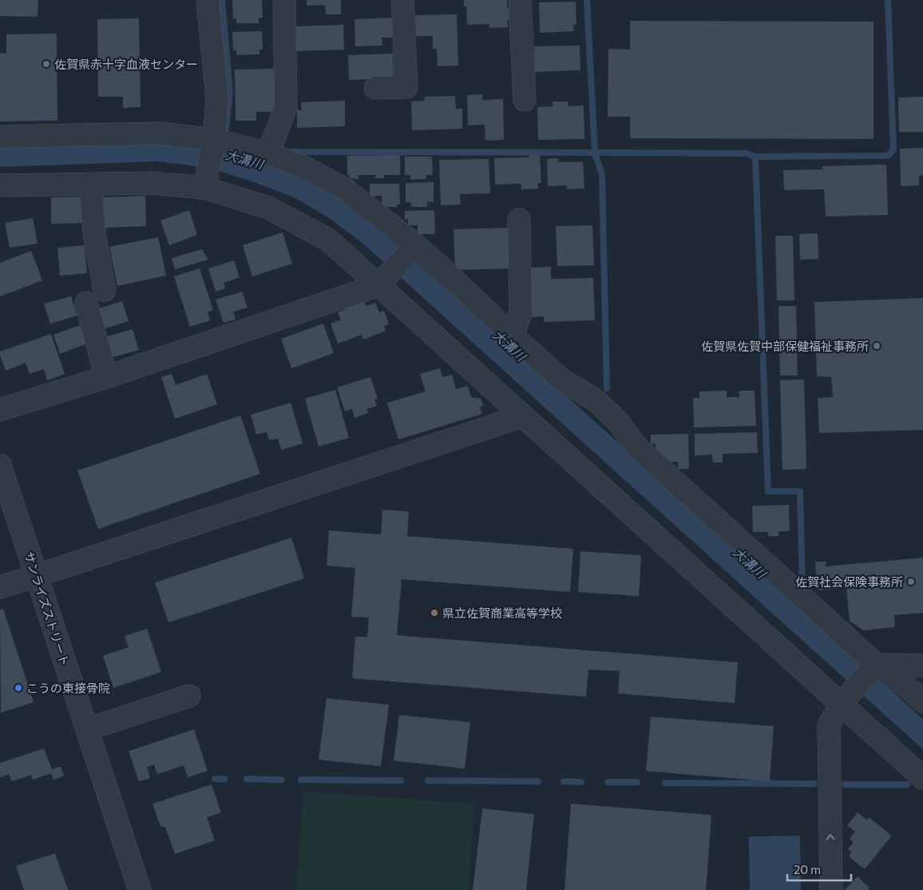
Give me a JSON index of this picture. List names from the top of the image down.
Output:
{
  "streets": {
    "street": ["サンライズストリート"]
  },
  "water": ["大溝川"],
  "places": [
    "佐賀県赤十字血液センター",
    "佐賀県佐賀中部保健福祉事務所",
    "佐賀社会保険事務所",
    "県立佐賀商業高等学校",
    "こうの東接骨院"
  ],
  "scale_bar": "20 m"
}
